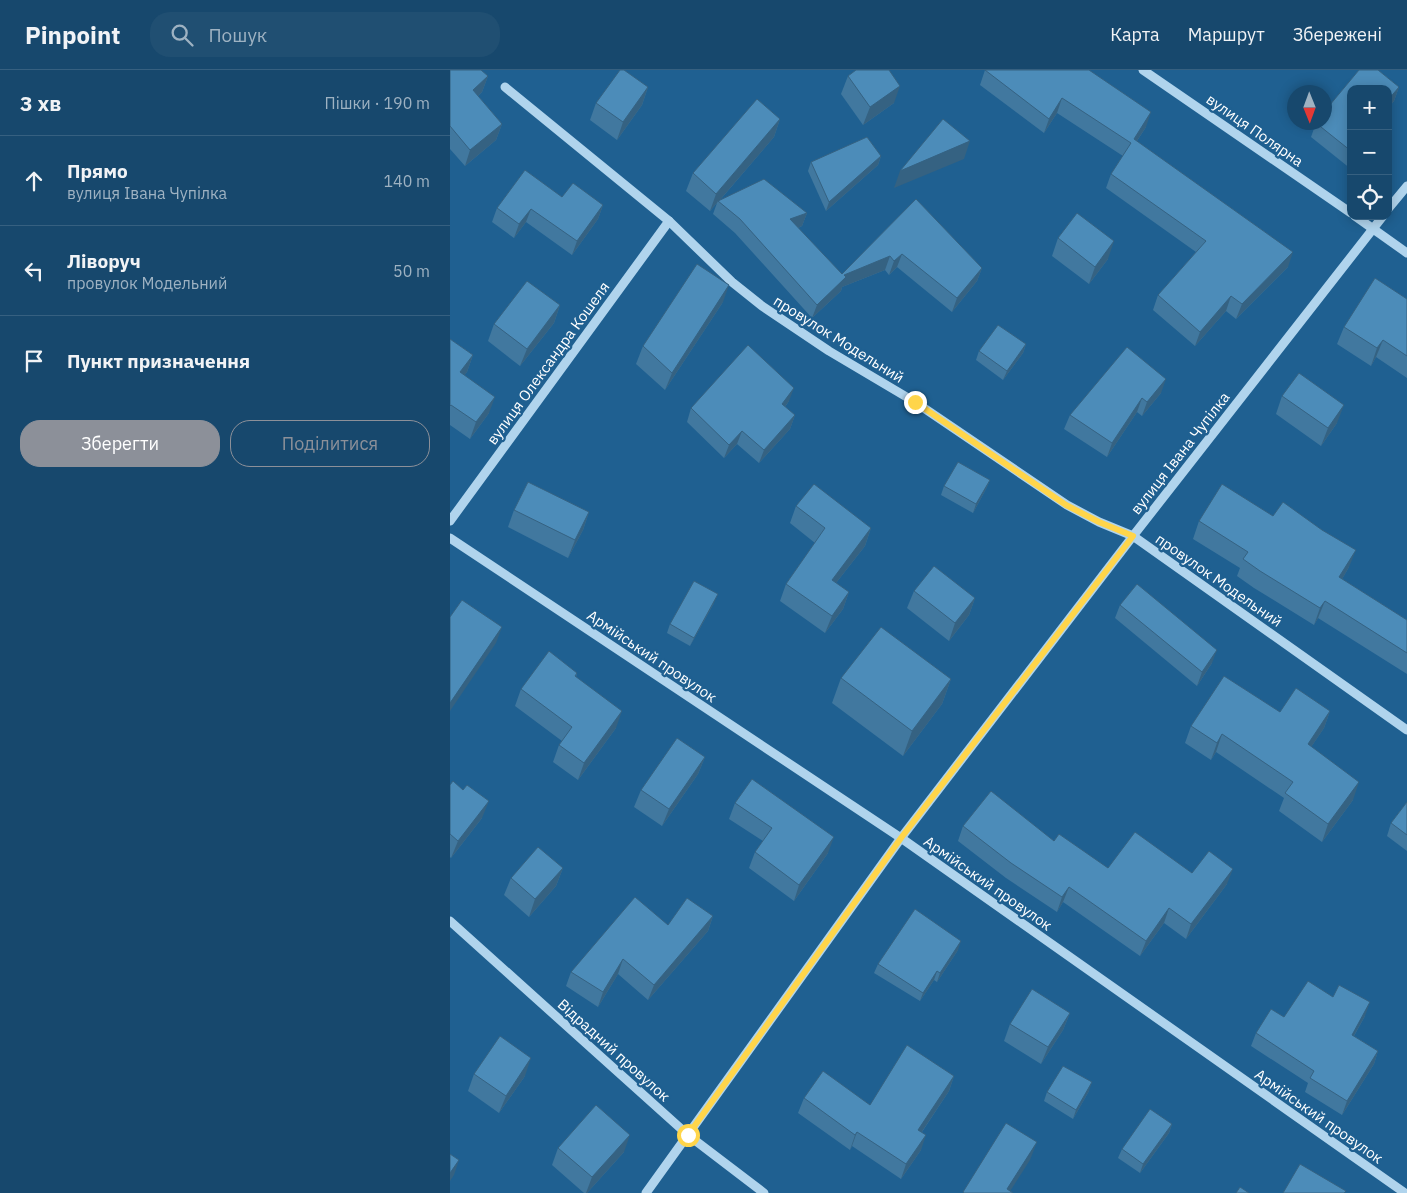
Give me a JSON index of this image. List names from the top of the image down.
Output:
{
  "streets": {
    "street": [
      "вулиця Полярна",
      "провулок Модельний",
      "вулиця Олександра Кошеля",
      "вулиця Івана Чупілка",
      "Армійський провулок",
      "Відрадний провулок"
    ]
  },
  "crossings": [
    ["провулок Модельний", "вулиця Олександра Кошеля"],
    ["провулок Модельний", "вулиця Івана Чупілка"],
    ["вулиця Івана Чупілка", "Армійський провулок"],
    ["вулиця Івана Чупілка", "Відрадний провулок"]
  ],
  "north": "bottom",
  "page": {
    "header": "Pinpoint",
    "search": "Пошук",
    "nav": ["Карта", "Маршрут", "Збережені"],
    "heading": ["3 хв", "Пішки · 190 m"],
    "map_buttons": ["+", "−"],
    "list": [
      ["Прямо", "вулиця Івана Чупілка", "140 m"],
      ["Ліворуч", "провулок Модельний", "50 m"],
      "Пункт призначення"
    ],
    "buttons": ["Зберегти", "Поділитися"]
  }
}
